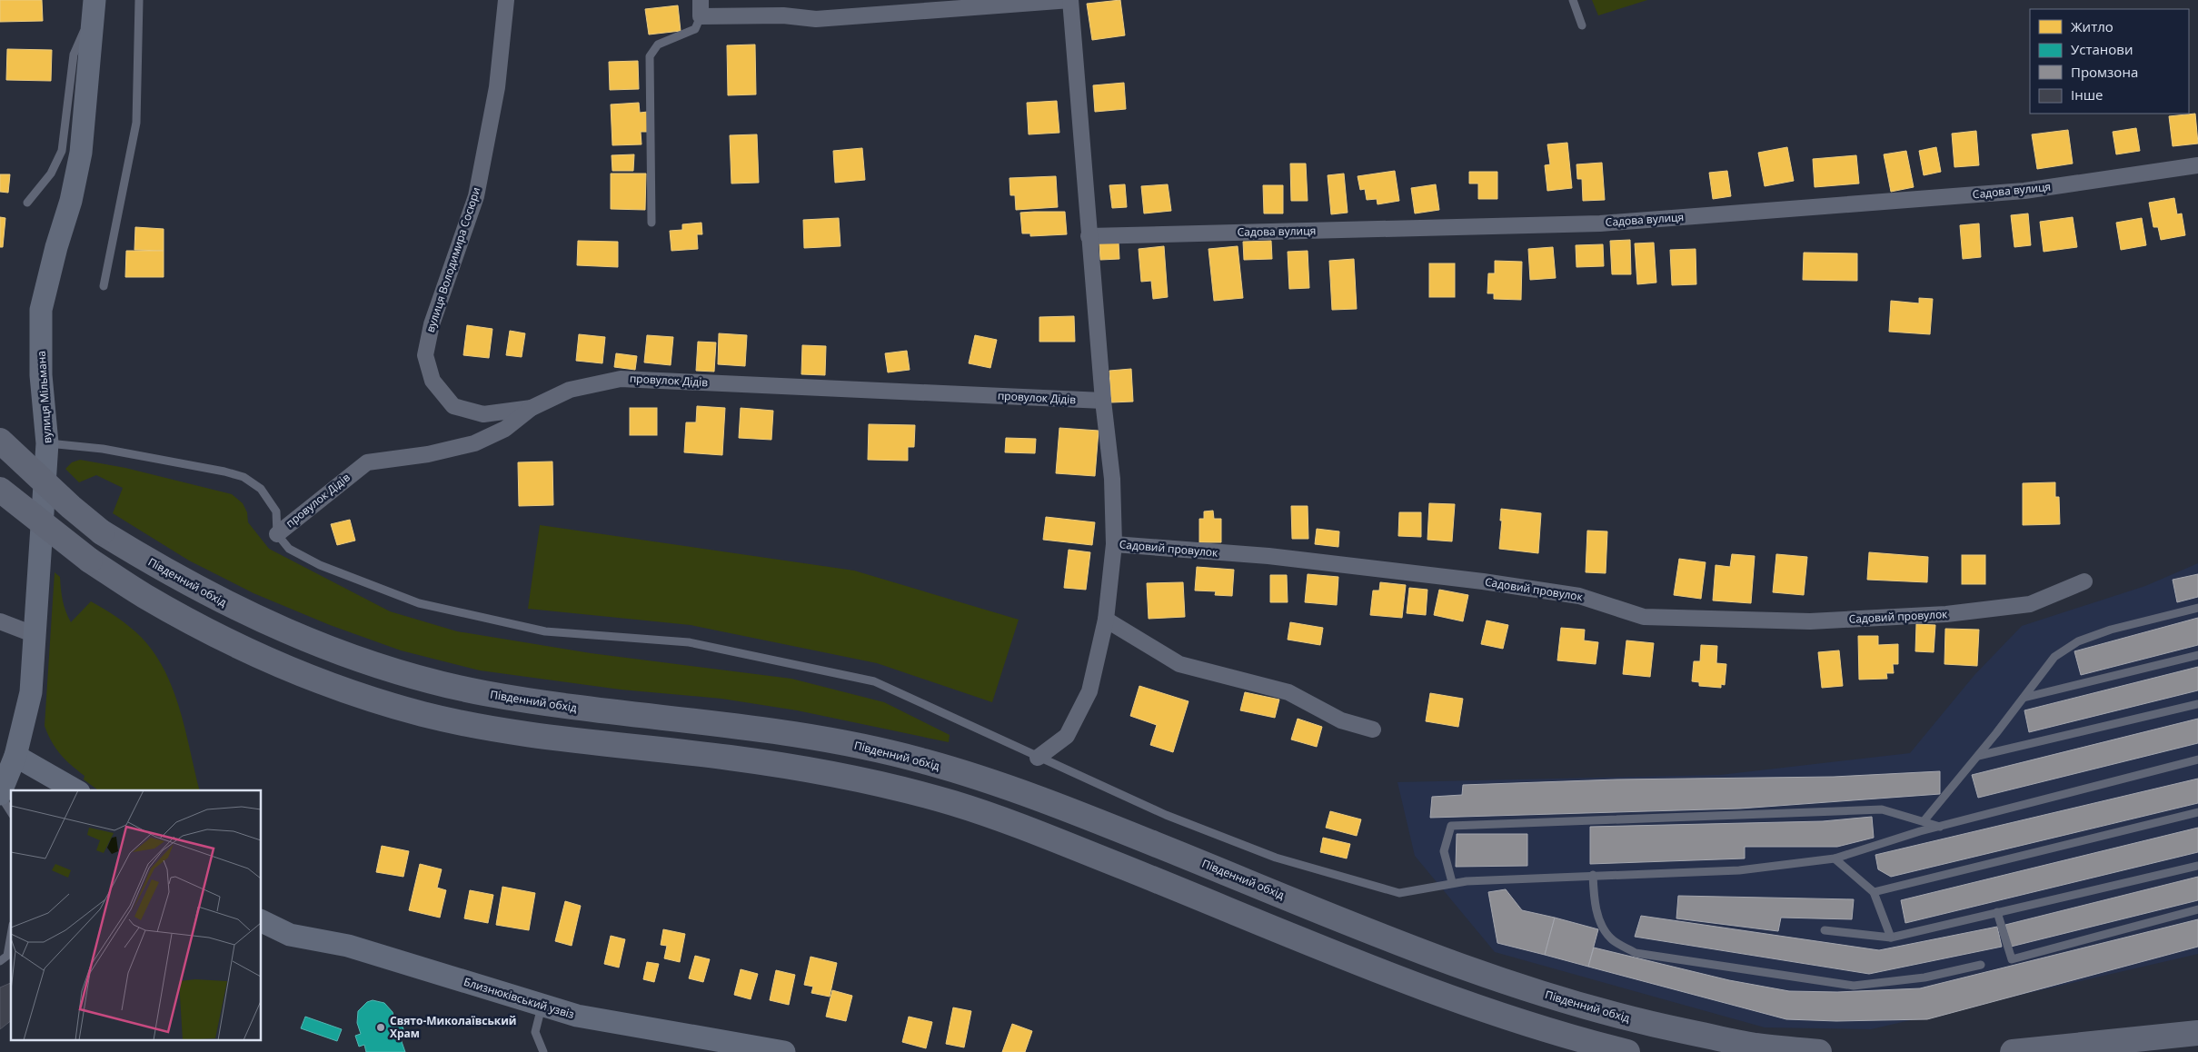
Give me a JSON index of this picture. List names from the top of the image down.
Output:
{
  "streets": {
    "main road": ["Південний обхід"],
    "street": [
      "Садова вулиця",
      "вулиця Володимира Сосюри",
      "провулок Дідів",
      "вулиця Мільмана",
      "Садовий провулок",
      "Близнюківський узвіз"
    ]
  },
  "crossings": [
    ["вулиця Володимира Сосюри", "провулок Дідів"]
  ],
  "places": ["Свято-Миколаївський Храм"],
  "legend": [
    "Житло",
    "Установи",
    "Промзона",
    "Інше"
  ]
}
